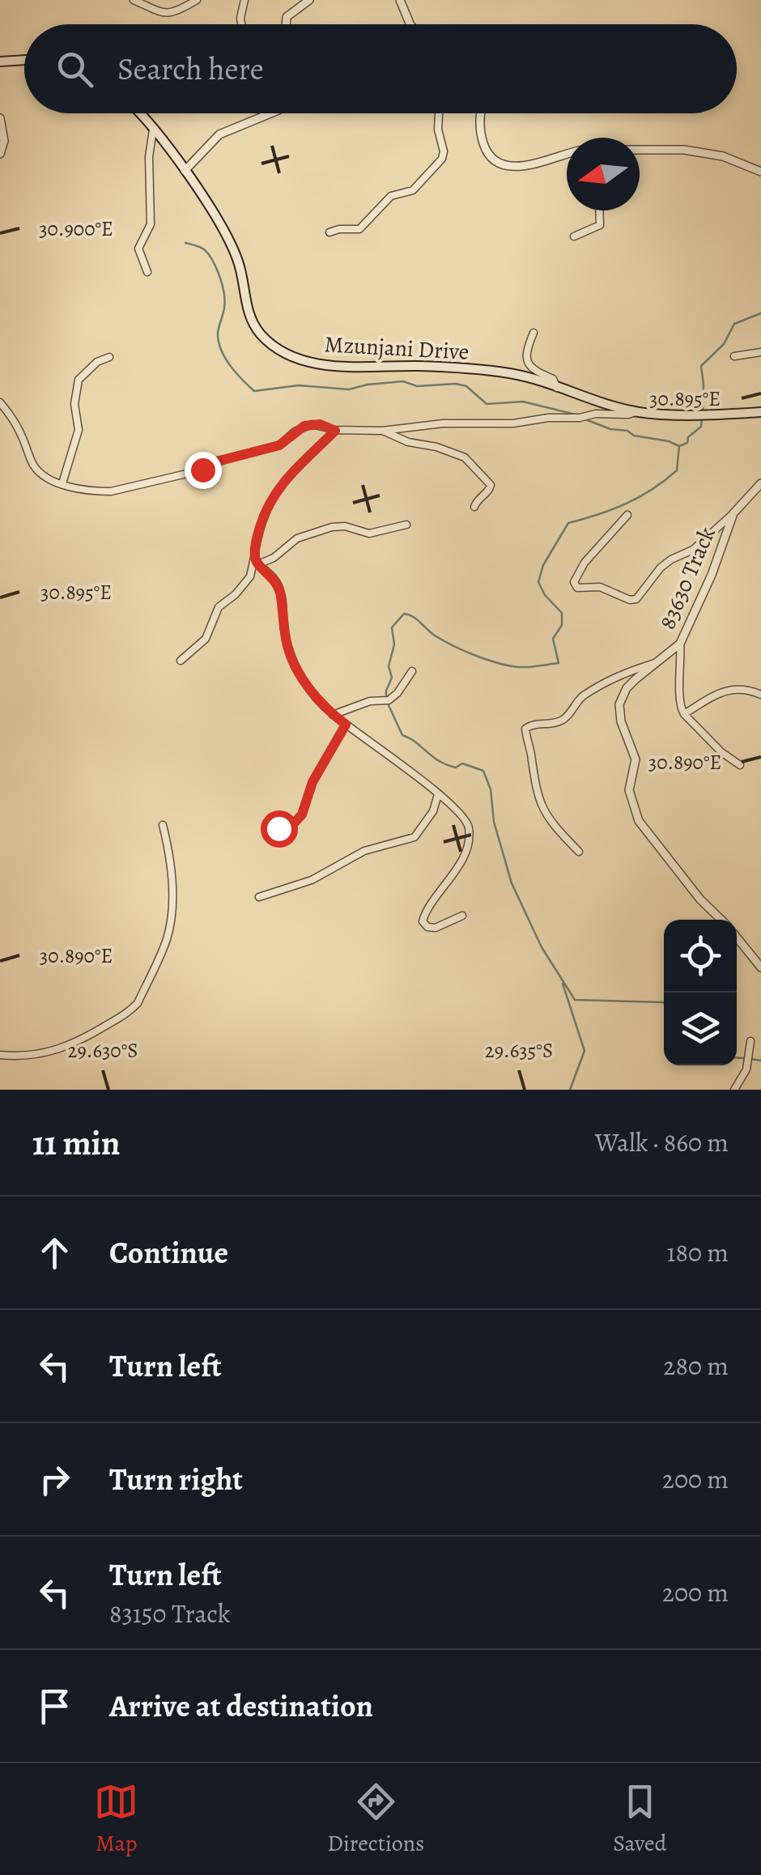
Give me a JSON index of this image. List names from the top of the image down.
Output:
{
  "streets": {
    "main road": ["Mzunjani Drive"],
    "street": ["83630 Track"]
  },
  "north": "left",
  "page": {
    "search": "Search here",
    "heading": ["11 min", "Walk · 860 m"],
    "list": [
      ["Continue", "180 m"],
      ["Turn left", "280 m"],
      ["Turn right", "200 m"],
      ["Turn left", "83150 Track", "200 m"],
      "Arrive at destination"
    ],
    "nav": ["Map", "Directions", "Saved"]
  },
  "coordinates": [
    "30.900°E",
    "30.895°E",
    "30.890°E",
    "29.630°S",
    "29.635°S"
  ]
}
